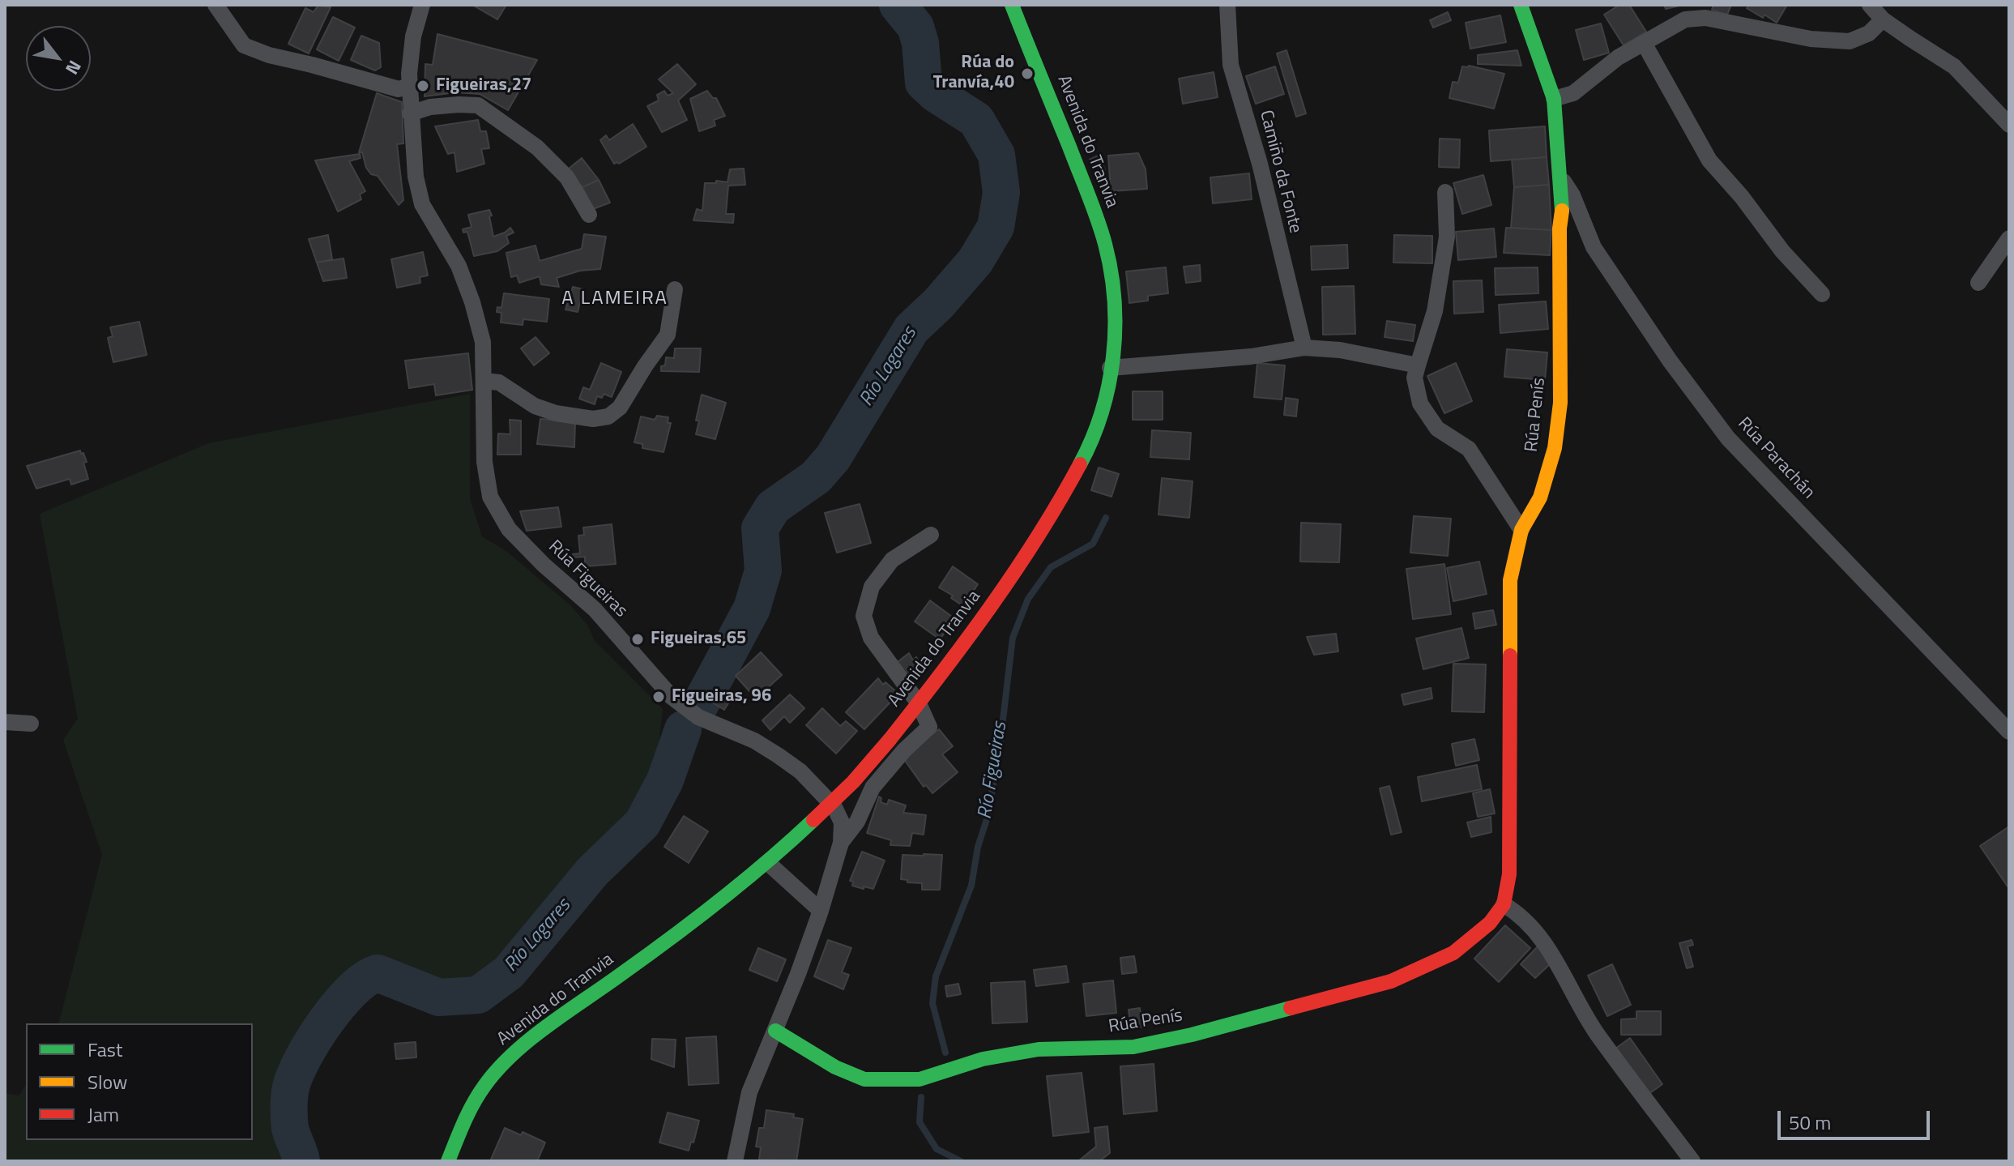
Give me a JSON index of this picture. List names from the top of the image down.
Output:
{
  "streets": {
    "street": [
      "Avenida do Tranvia",
      "Camiño da Fonte",
      "Rúa Penís",
      "Rúa Parachán",
      "Rúa Figueiras"
    ]
  },
  "crossings": [
    ["Rúa Penís", "Rúa Parachán"],
    ["Rúa Penís", "Rúa Figueiras"]
  ],
  "districts": ["A LAMEIRA"],
  "water": ["Río Lagares", "Río Figueiras"],
  "places": [
    "Rúa do Tranvía,40",
    "Figueiras,27",
    "Figueiras,65",
    "Figueiras, 96"
  ],
  "legend": ["Fast", "Slow", "Jam"],
  "scale_bar": "50 m",
  "north": "bottom right"
}
